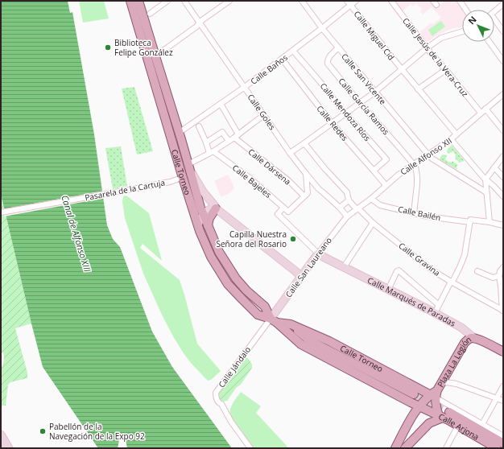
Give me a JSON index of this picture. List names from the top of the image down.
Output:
{
  "streets": {
    "main road": [
      "Calle Torneo",
      "Calle San Laureano",
      "Calle Marqués de Paradas",
      "Plaza La Legión",
      "Calle Arjona"
    ],
    "street": [
      "Calle Miguel Cid",
      "Calle Jesús de la Vera-Cruz",
      "Calle Baños",
      "Calle San Vicente",
      "Calle García Ramos",
      "Calle Goles",
      "Calle Mendoza Ríos",
      "Calle Redes",
      "Calle Alfonso XII",
      "Calle Dársena",
      "Calle Bajeles",
      "Pasarela de la Cartuja",
      "Calle Bailén",
      "Calle Gravina",
      "Calle Jándalo"
    ]
  },
  "crossings": [
    ["Calle Miguel Cid", "Calle Baños"],
    ["Calle Miguel Cid", "Calle Alfonso XII"],
    ["Calle Jesús de la Vera-Cruz", "Calle Alfonso XII"],
    ["Calle Baños", "Calle San Vicente"],
    ["Calle Baños", "Calle Goles"],
    ["Calle Baños", "Calle Mendoza Ríos"],
    ["Calle Baños", "Calle Redes"],
    ["Calle Baños", "Calle Torneo"],
    ["Calle San Vicente", "Calle García Ramos"],
    ["Calle San Vicente", "Calle Alfonso XII"],
    ["Calle García Ramos", "Calle Alfonso XII"],
    ["Calle Goles", "Calle Alfonso XII"],
    ["Calle Goles", "Calle San Laureano"],
    ["Calle Mendoza Ríos", "Calle Redes"],
    ["Calle Redes", "Calle Alfonso XII"],
    ["Calle Alfonso XII", "Calle Bailén"],
    ["Calle Alfonso XII", "Calle Gravina"],
    ["Calle Alfonso XII", "Calle San Laureano"],
    ["Calle Dársena", "Calle Bajeles"],
    ["Calle Torneo", "Pasarela de la Cartuja"],
    ["Calle Torneo", "Calle San Laureano"],
    ["Calle Torneo", "Plaza La Legión"],
    ["Calle Torneo", "Calle Jándalo"],
    ["Calle Torneo", "Calle Arjona"],
    ["Calle San Laureano", "Calle Marqués de Paradas"],
    ["Calle San Laureano", "Calle Jándalo"],
    ["Calle Marqués de Paradas", "Plaza La Legión"],
    ["Plaza La Legión", "Calle Arjona"]
  ],
  "water": ["Canal de Alfonso XIII"],
  "places": ["Biblioteca Felipe González", "Capilla Nuestra Señora del Rosario", "Pabellón de la Navegación de la Expo 92"],
  "north": "top left"
}
